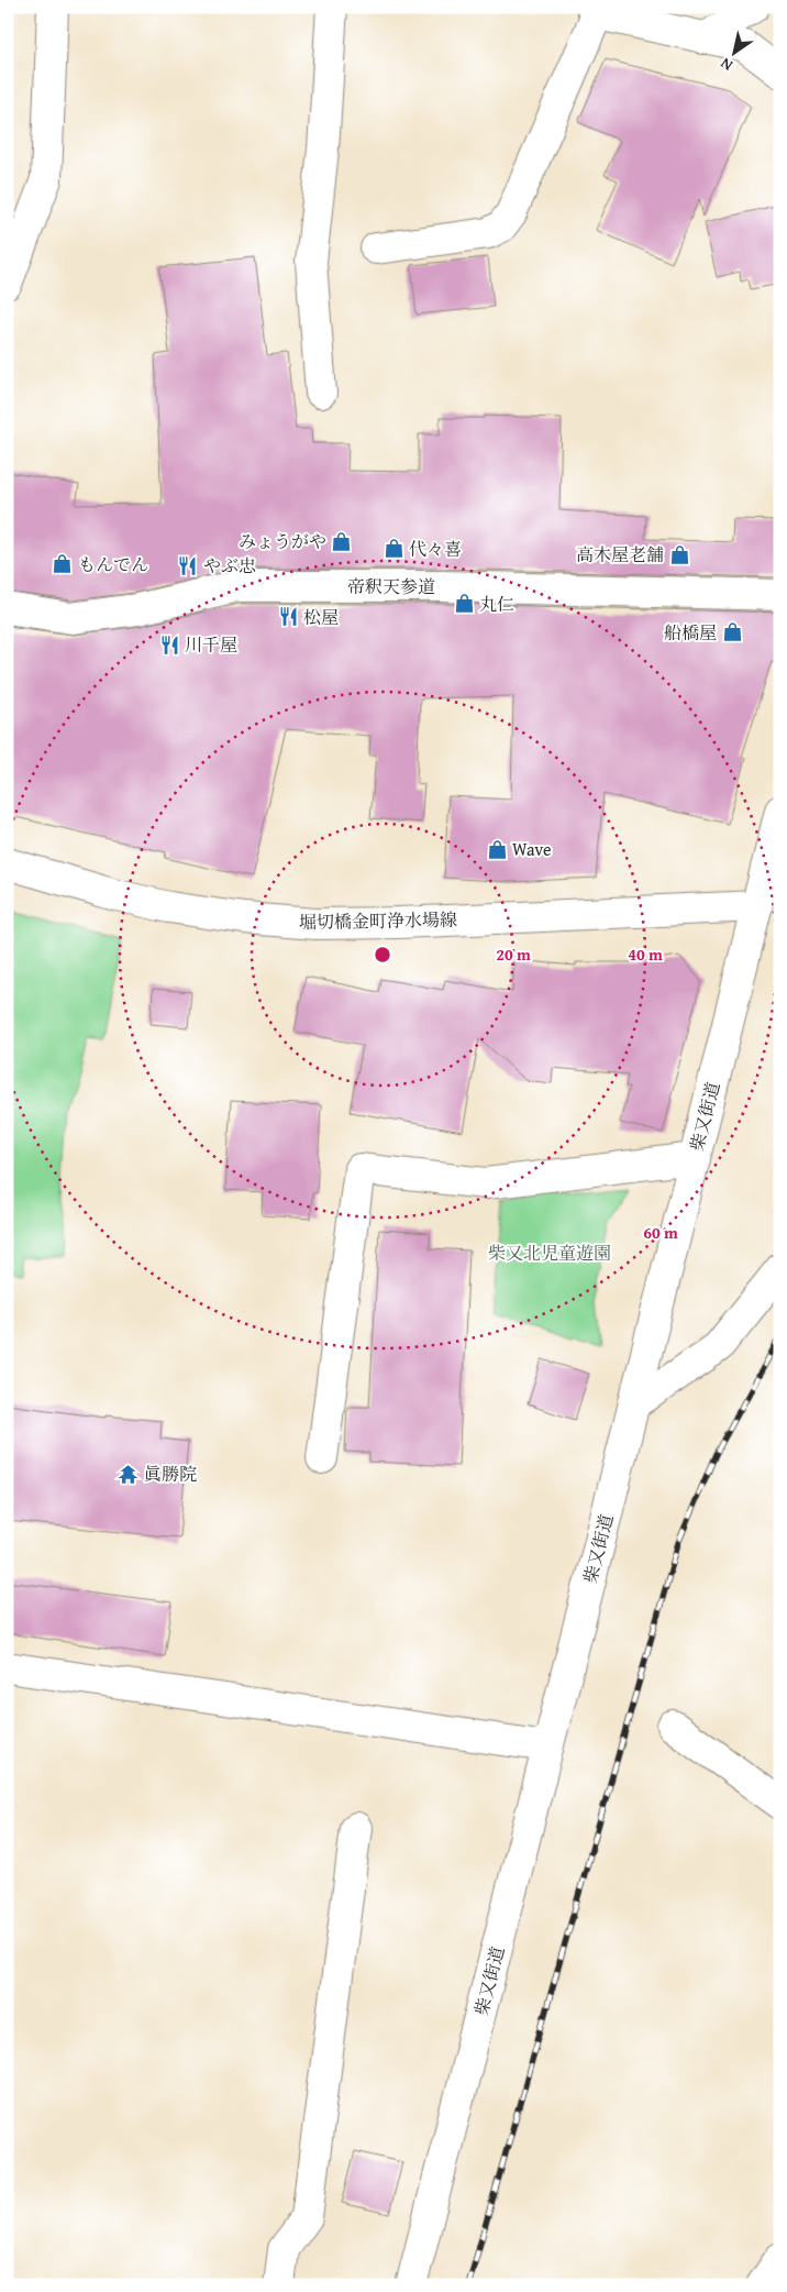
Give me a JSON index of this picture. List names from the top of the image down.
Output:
{
  "streets": {
    "street": ["帝釈天参道", "堀切橋金町浄水場線", "柴又街道"]
  },
  "crossings": [
    ["堀切橋金町浄水場線", "柴又街道"]
  ],
  "parks": ["柴又北児童遊園"],
  "places": {
    "shop": [
      "みょうがや",
      "代々喜",
      "高木屋老舗",
      "もんでん",
      "丸仁",
      "船橋屋",
      "Wave"
    ],
    "restaurant": ["やぶ忠", "松屋", "川千屋"],
    "temple": ["眞勝院"]
  },
  "north": "bottom left",
  "rings": ["20 m", "40 m", "60 m"]
}
